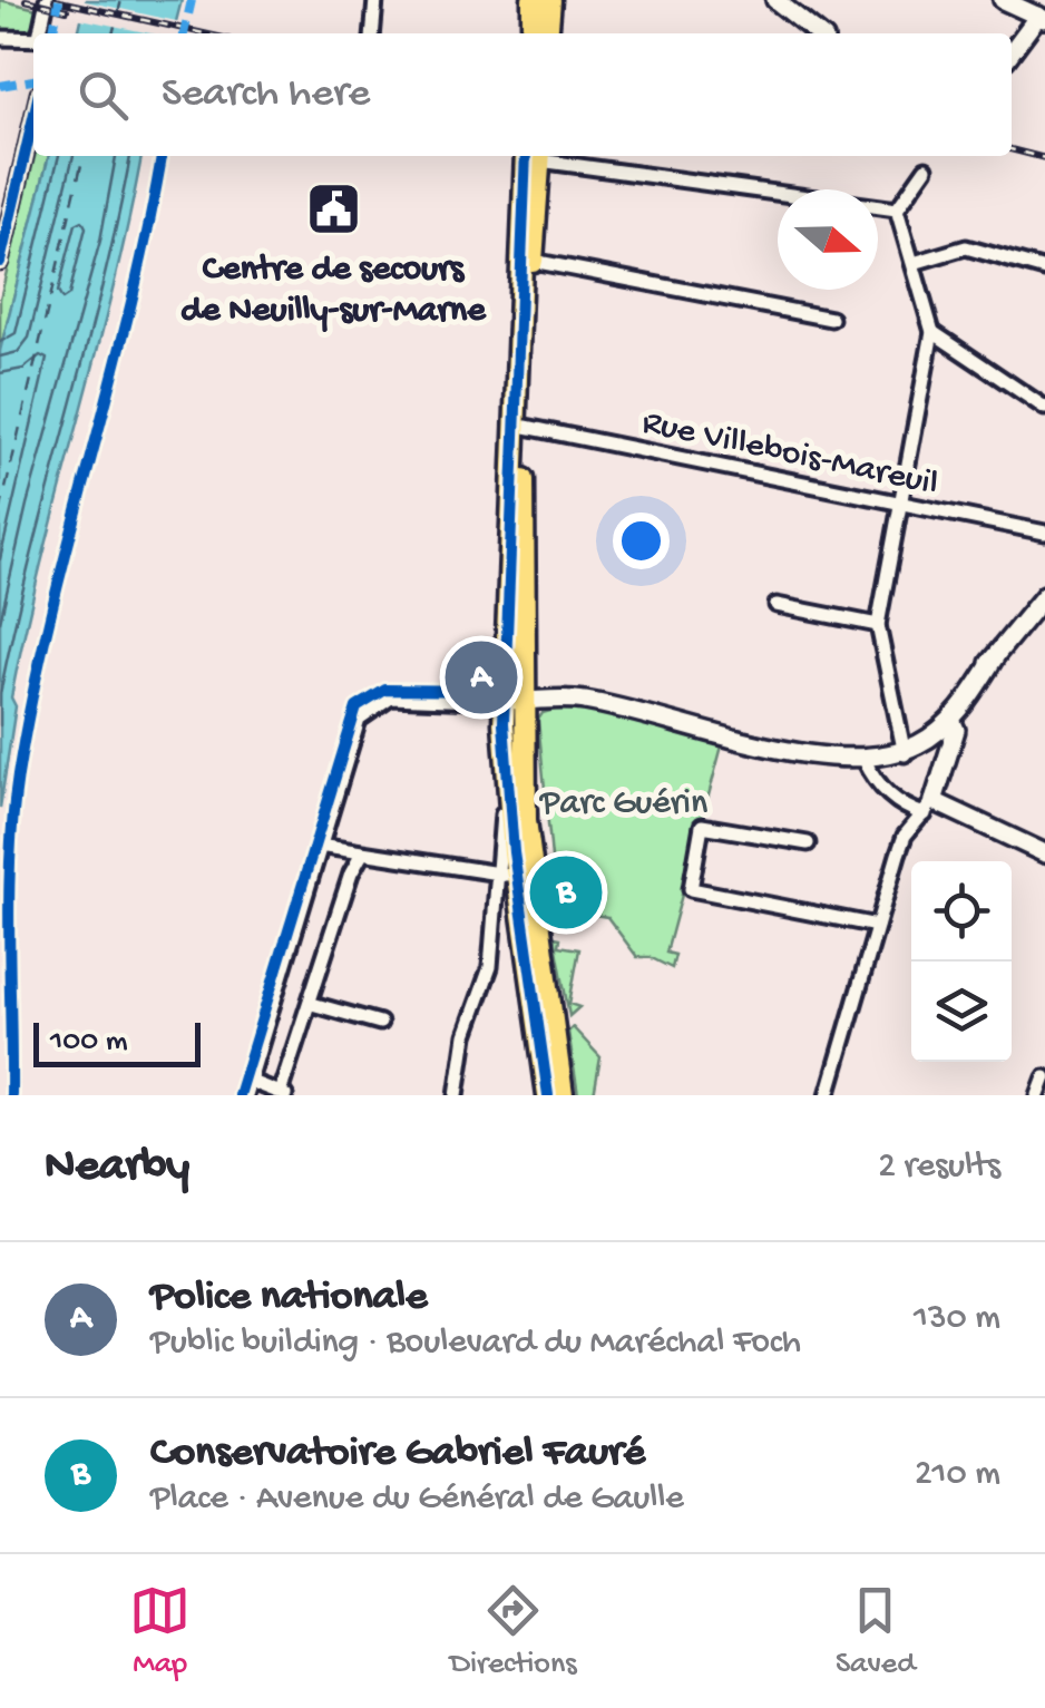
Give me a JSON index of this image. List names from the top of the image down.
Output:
{
  "streets": {
    "street": ["Rue Villebois-Mareuil"]
  },
  "parks": ["Parc Guérin"],
  "places": {
    "public building": ["Centre de secours de Neuilly-sur-Marne"]
  },
  "scale_bar": "100 m",
  "north": "right",
  "page": {
    "search": "Search here",
    "pins": ["A", "B"],
    "scale": "100 m",
    "heading": ["Nearby", "2 results"],
    "list": [
      {
        "mark": "A",
        "name": "Police nationale",
        "note": "Public building · Boulevard du Maréchal Foch",
        "value": "130 m"
      },
      {
        "mark": "B",
        "name": "Conservatoire Gabriel Fauré",
        "note": "Place · Avenue du Général de Gaulle",
        "value": "210 m"
      }
    ],
    "nav": ["Map", "Directions", "Saved"]
  }
}
